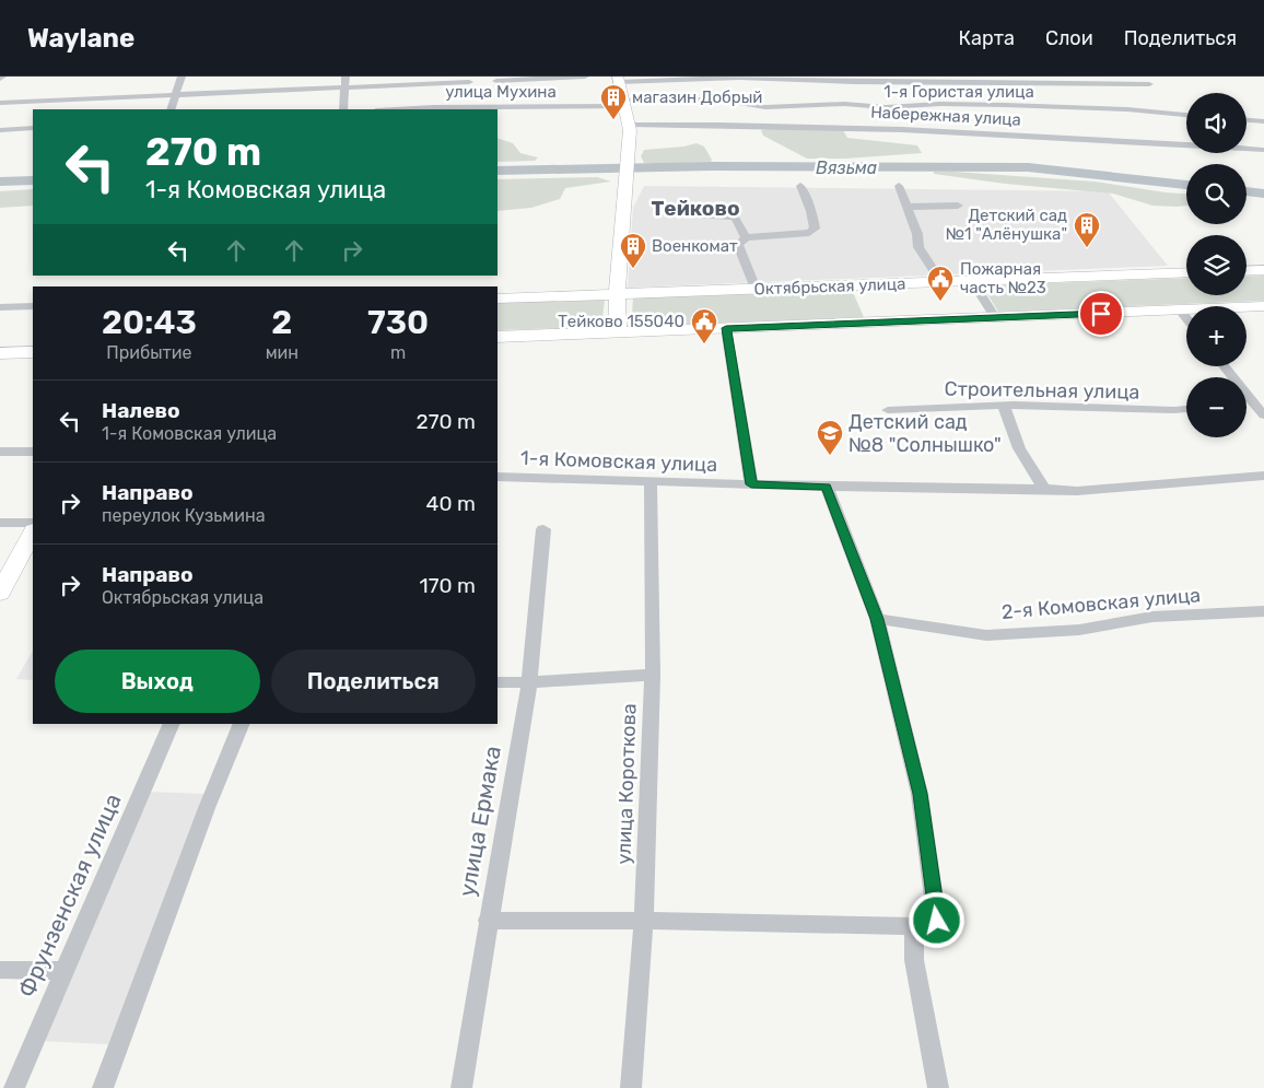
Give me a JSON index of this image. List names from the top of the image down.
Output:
{
  "streets": {
    "street": [
      "улица Мухина",
      "1-я Гористая улица",
      "Набережная улица",
      "Октябрьская улица",
      "Строительная улица",
      "1-я Комовская улица",
      "2-я Комовская улица",
      "улица Короткова",
      "улица Ермака",
      "Фрунзенская улица"
    ]
  },
  "crossings": [
    ["улица Мухина", "1-я Гористая улица"],
    ["1-я Комовская улица", "улица Короткова"]
  ],
  "districts": ["Тейково"],
  "water": ["Вязьма"],
  "places": {
    "building": ["магазин Добрый", "Детский сад №1 \"Алёнушка\"", "Военкомат"],
    "public building": ["Пожарная часть №23", "Тейково 155040"],
    "school or university": ["Детский сад №8 \"Солнышко\""]
  },
  "page": {
    "header": "Waylane",
    "nav": ["Карта", "Слои", "Поделиться"],
    "map_buttons": ["+", "−"],
    "turn": ["270 m", "1-я Комовская улица"],
    "eta": [
      "20:43",
      "Прибытие",
      "2",
      "мин",
      "730",
      "m"
    ],
    "list": [
      {
        "name": "Налево",
        "note": "1-я Комовская улица",
        "value": "270 m"
      },
      {
        "name": "Направо",
        "note": "переулок Кузьмина",
        "value": "40 m"
      },
      {
        "name": "Направо",
        "note": "Октябрьская улица",
        "value": "170 m"
      }
    ],
    "buttons": ["Выход", "Поделиться"]
  }
}
